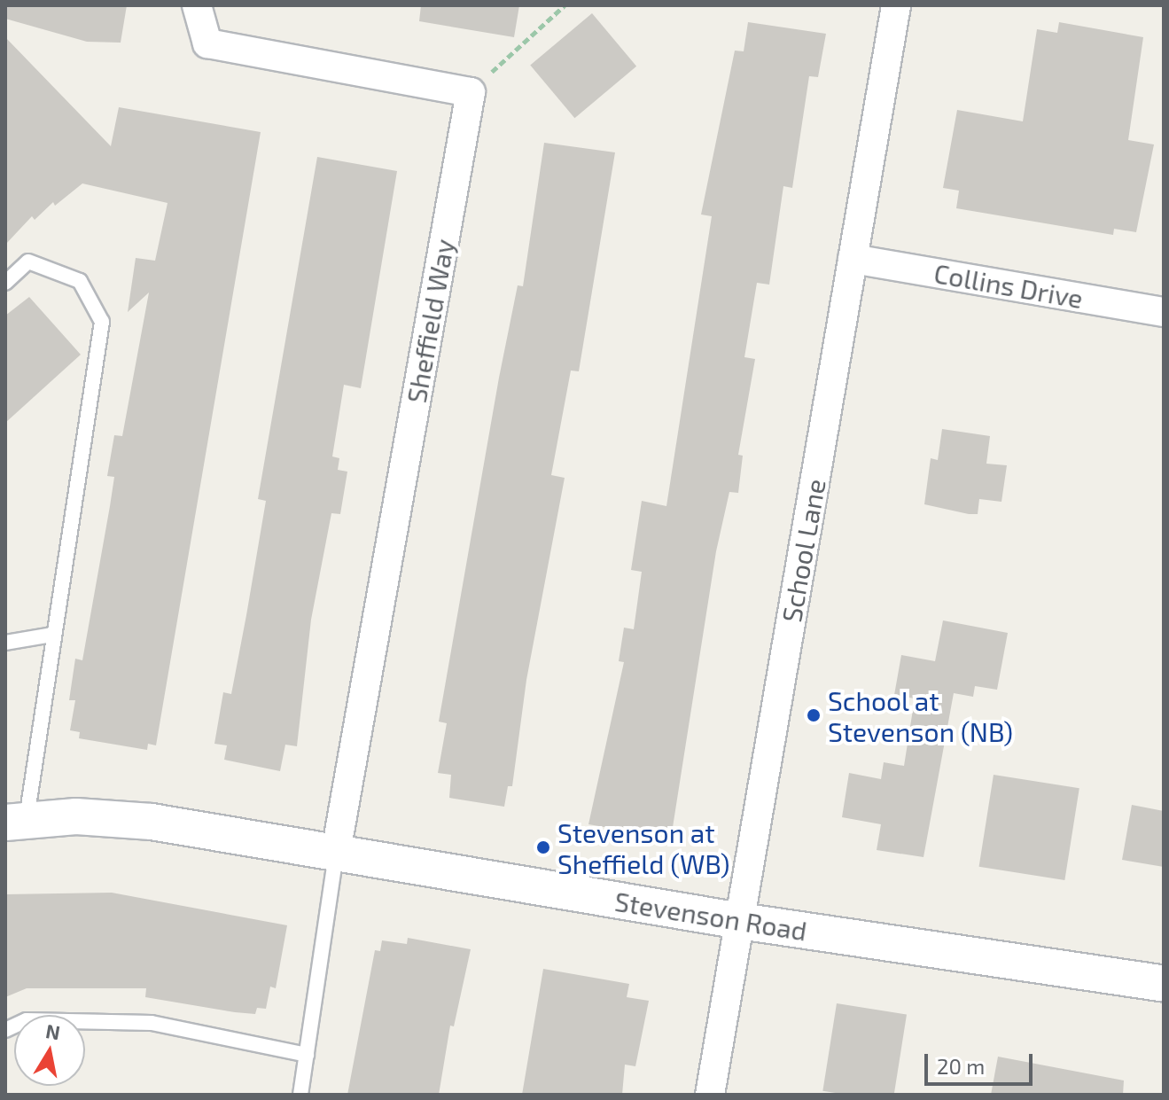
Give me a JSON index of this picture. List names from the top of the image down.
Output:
{
  "streets": {
    "street": [
      "Collins Drive",
      "Sheffield Way",
      "School Lane",
      "Stevenson Road"
    ]
  },
  "crossings": [
    ["Collins Drive", "School Lane"],
    ["Sheffield Way", "Stevenson Road"],
    ["School Lane", "Stevenson Road"]
  ],
  "places": ["School at Stevenson (NB)", "Stevenson at Sheffield (WB)"],
  "scale_bar": "20 m",
  "north": "top"
}
